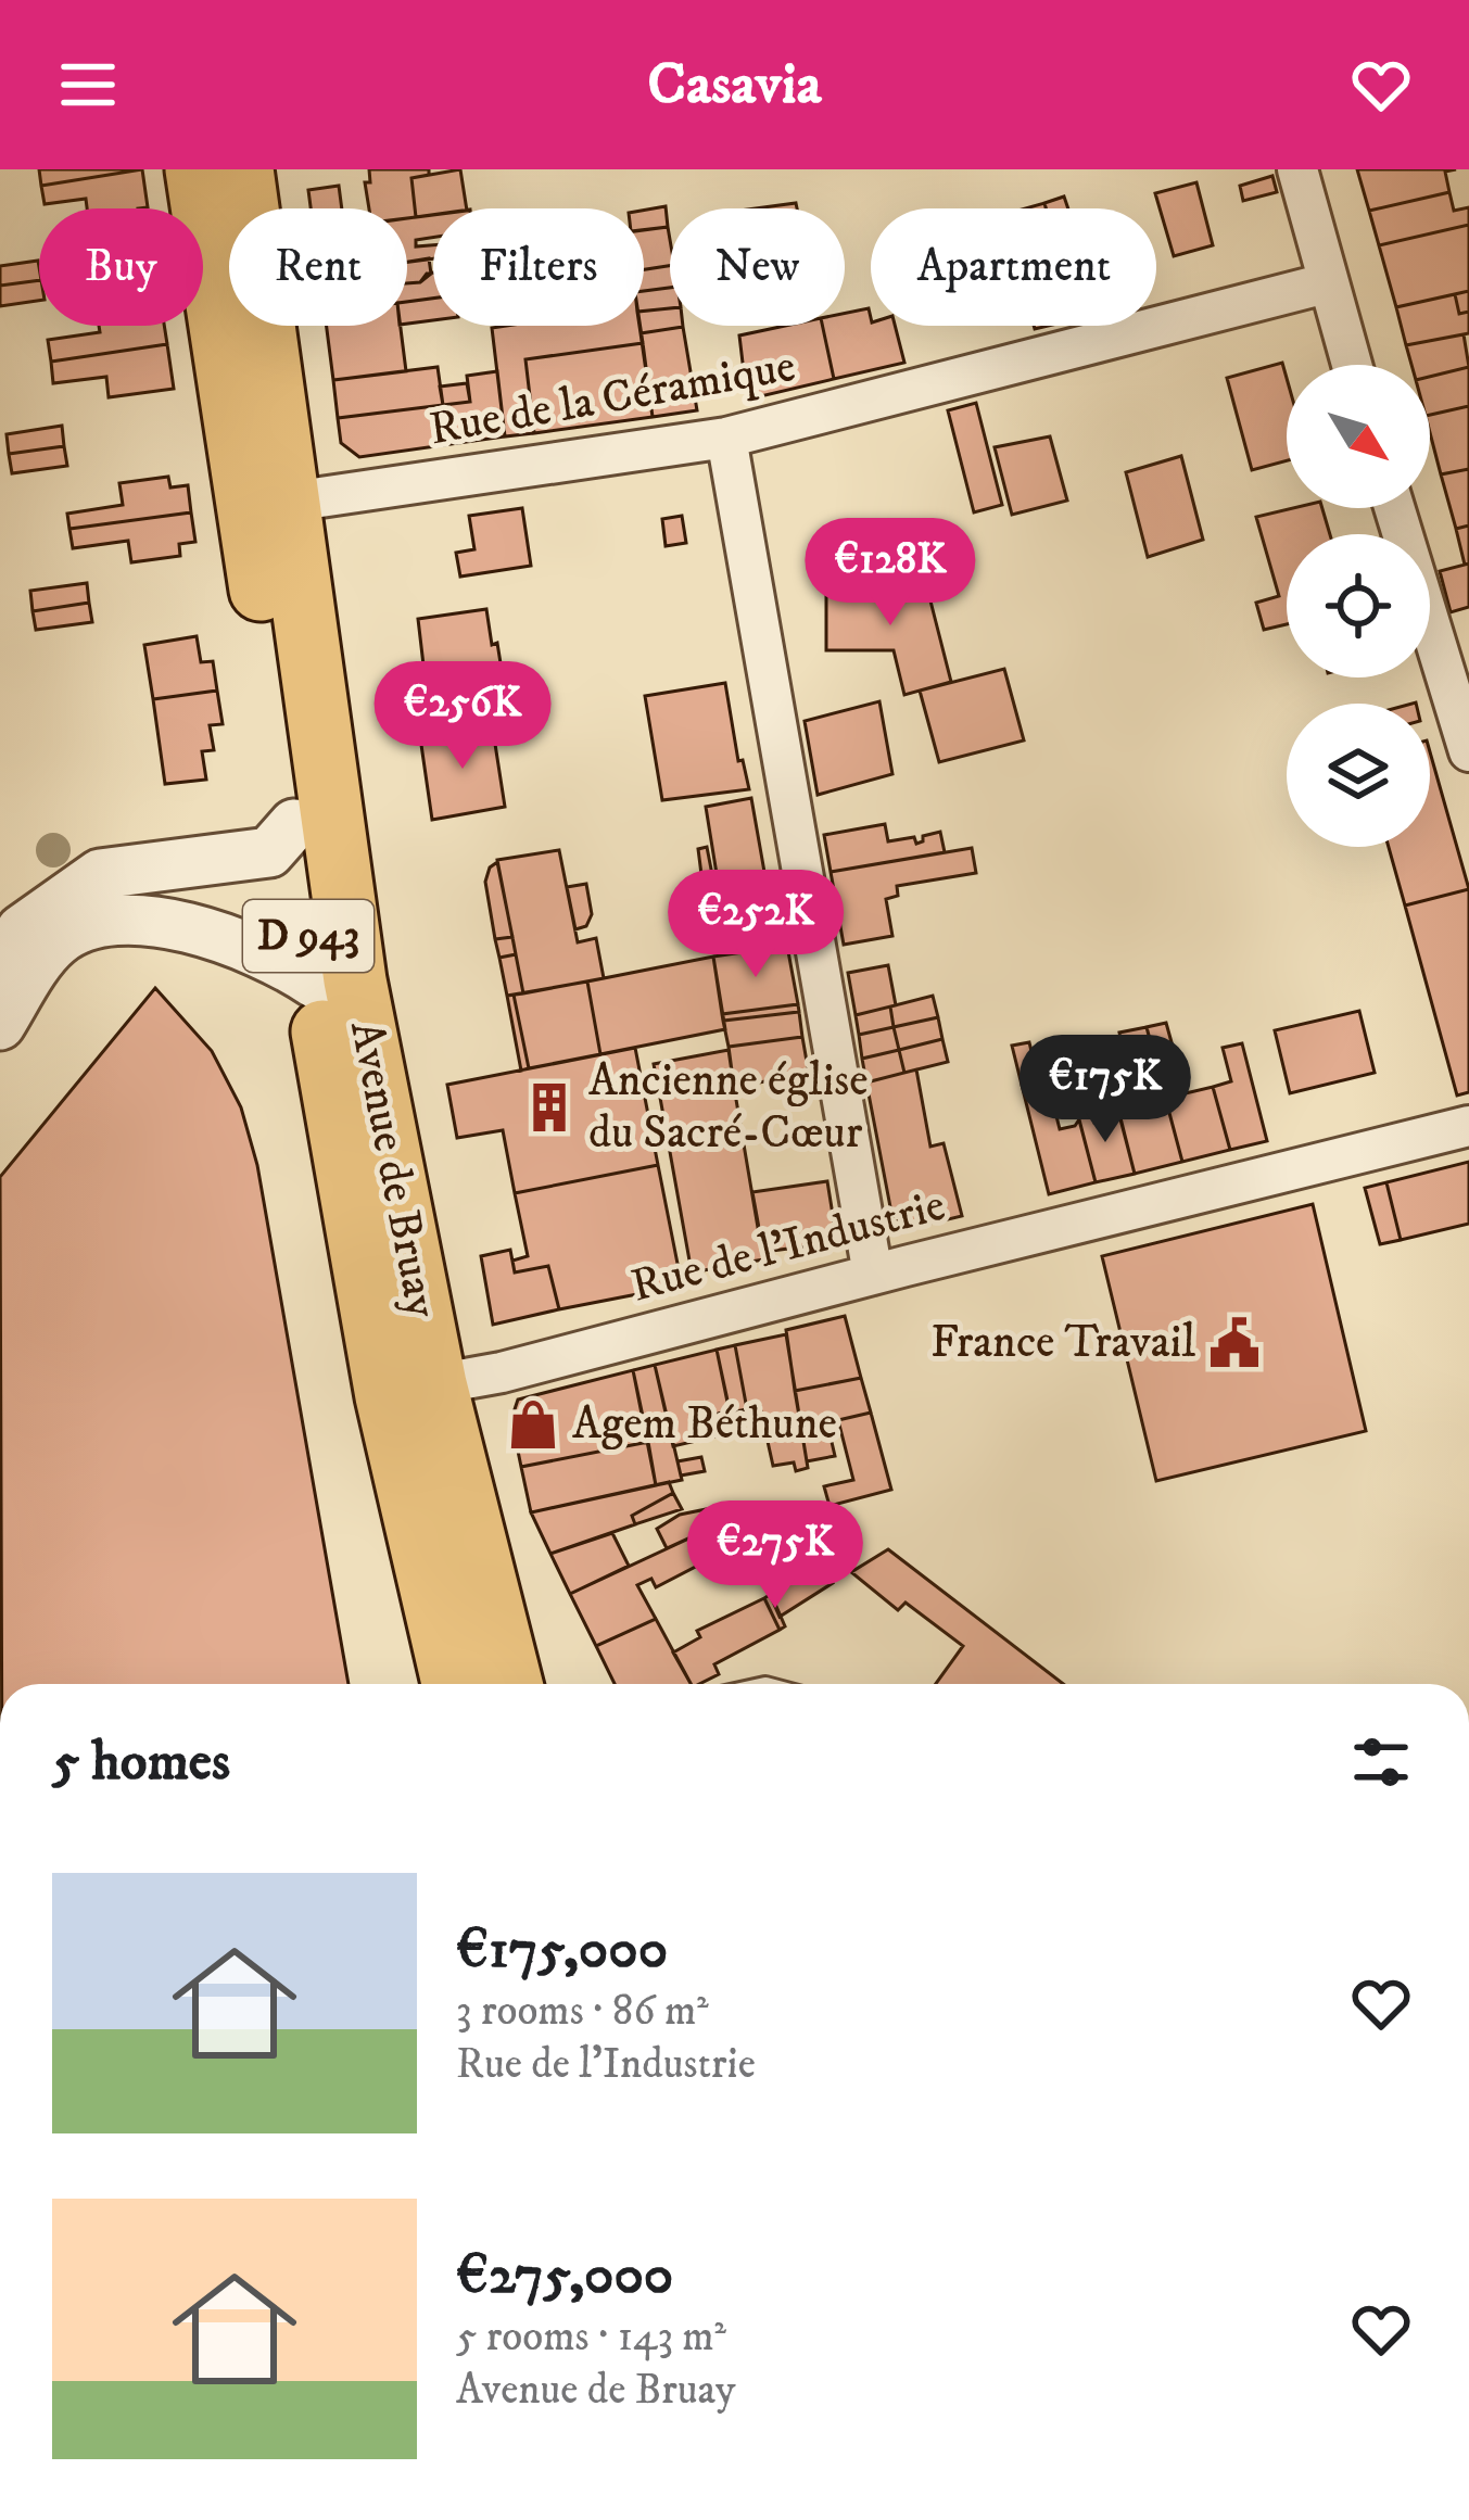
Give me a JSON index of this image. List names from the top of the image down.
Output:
{
  "streets": {
    "main road": ["D 943", "Avenue de Bruay"],
    "street": ["Rue de la Céramique", "Rue de l'Industrie"]
  },
  "crossings": [
    ["Rue de la Céramique", "Avenue de Bruay"],
    ["Avenue de Bruay", "Rue de l'Industrie"]
  ],
  "places": {
    "building": ["Ancienne église du Sacré-Cœur"],
    "public building": ["France Travail"],
    "shop": ["Agem Béthune"]
  },
  "north": "bottom right",
  "page": {
    "header": "Casavia",
    "chip": [
      "Buy",
      "Rent",
      "Filters",
      "New",
      "Apartment"
    ],
    "price": [
      "€128K",
      "€256K",
      "€252K",
      "€175K",
      "€275K"
    ],
    "heading": "5 homes",
    "list": [
      {
        "name": "€175,000",
        "note": "3 rooms · 86 m² · Rue de l'Industrie"
      },
      {
        "name": "€275,000",
        "note": "5 rooms · 143 m² · Avenue de Bruay"
      }
    ]
  }
}
